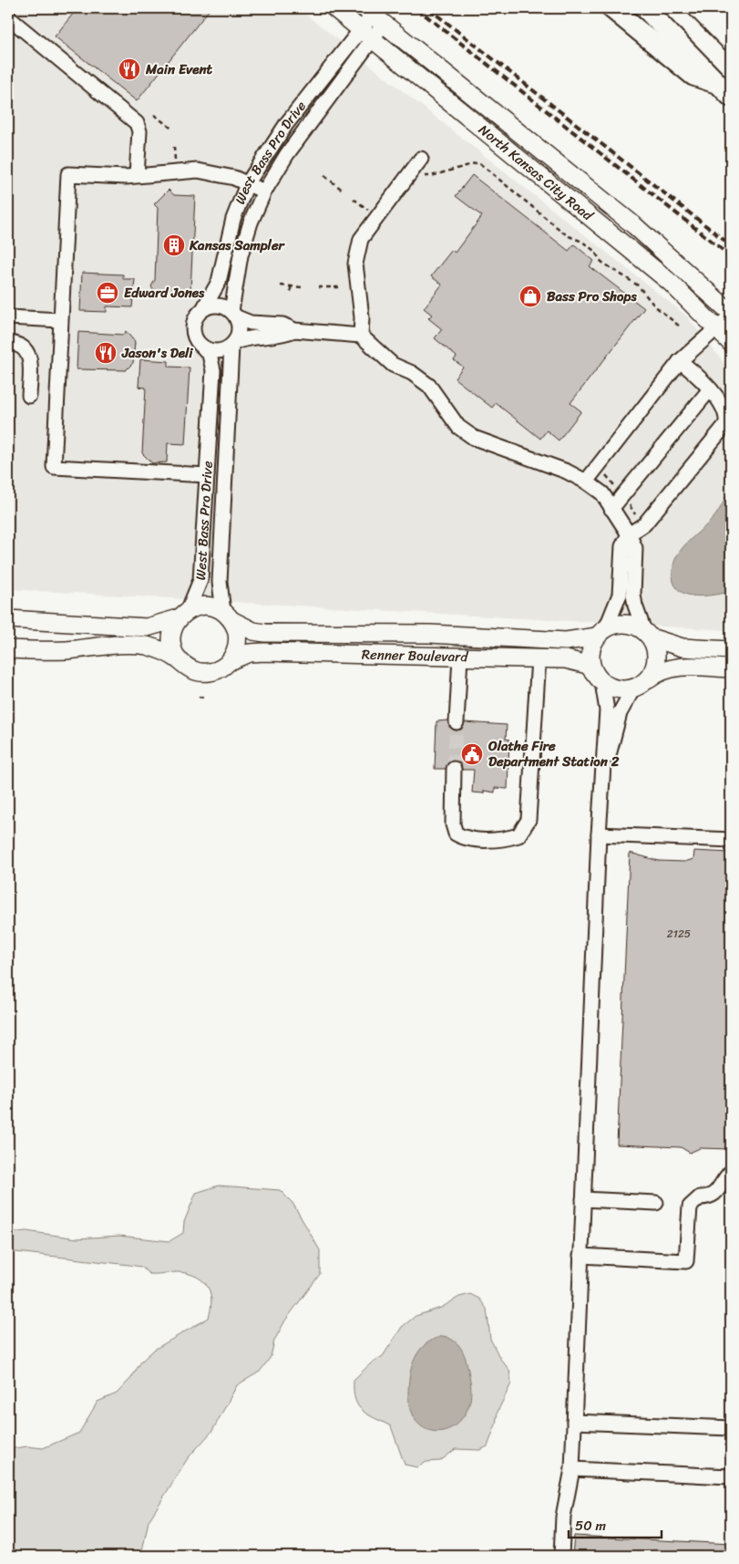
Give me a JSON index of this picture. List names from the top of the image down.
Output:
{
  "streets": {
    "main road": ["North Kansas City Road", "Renner Boulevard"],
    "street": ["West Bass Pro Drive"]
  },
  "crossings": [
    ["West Bass Pro Drive", "North Kansas City Road"],
    ["West Bass Pro Drive", "Renner Boulevard"]
  ],
  "places": {
    "restaurant": ["Main Event", "Jason's Deli"],
    "building": ["Kansas Sampler"],
    "office": ["Edward Jones"],
    "shop": ["Bass Pro Shops"],
    "public building": ["Olathe Fire Department Station 2"]
  },
  "house_numbers": ["2125"],
  "scale_bar": "50 m"
}
